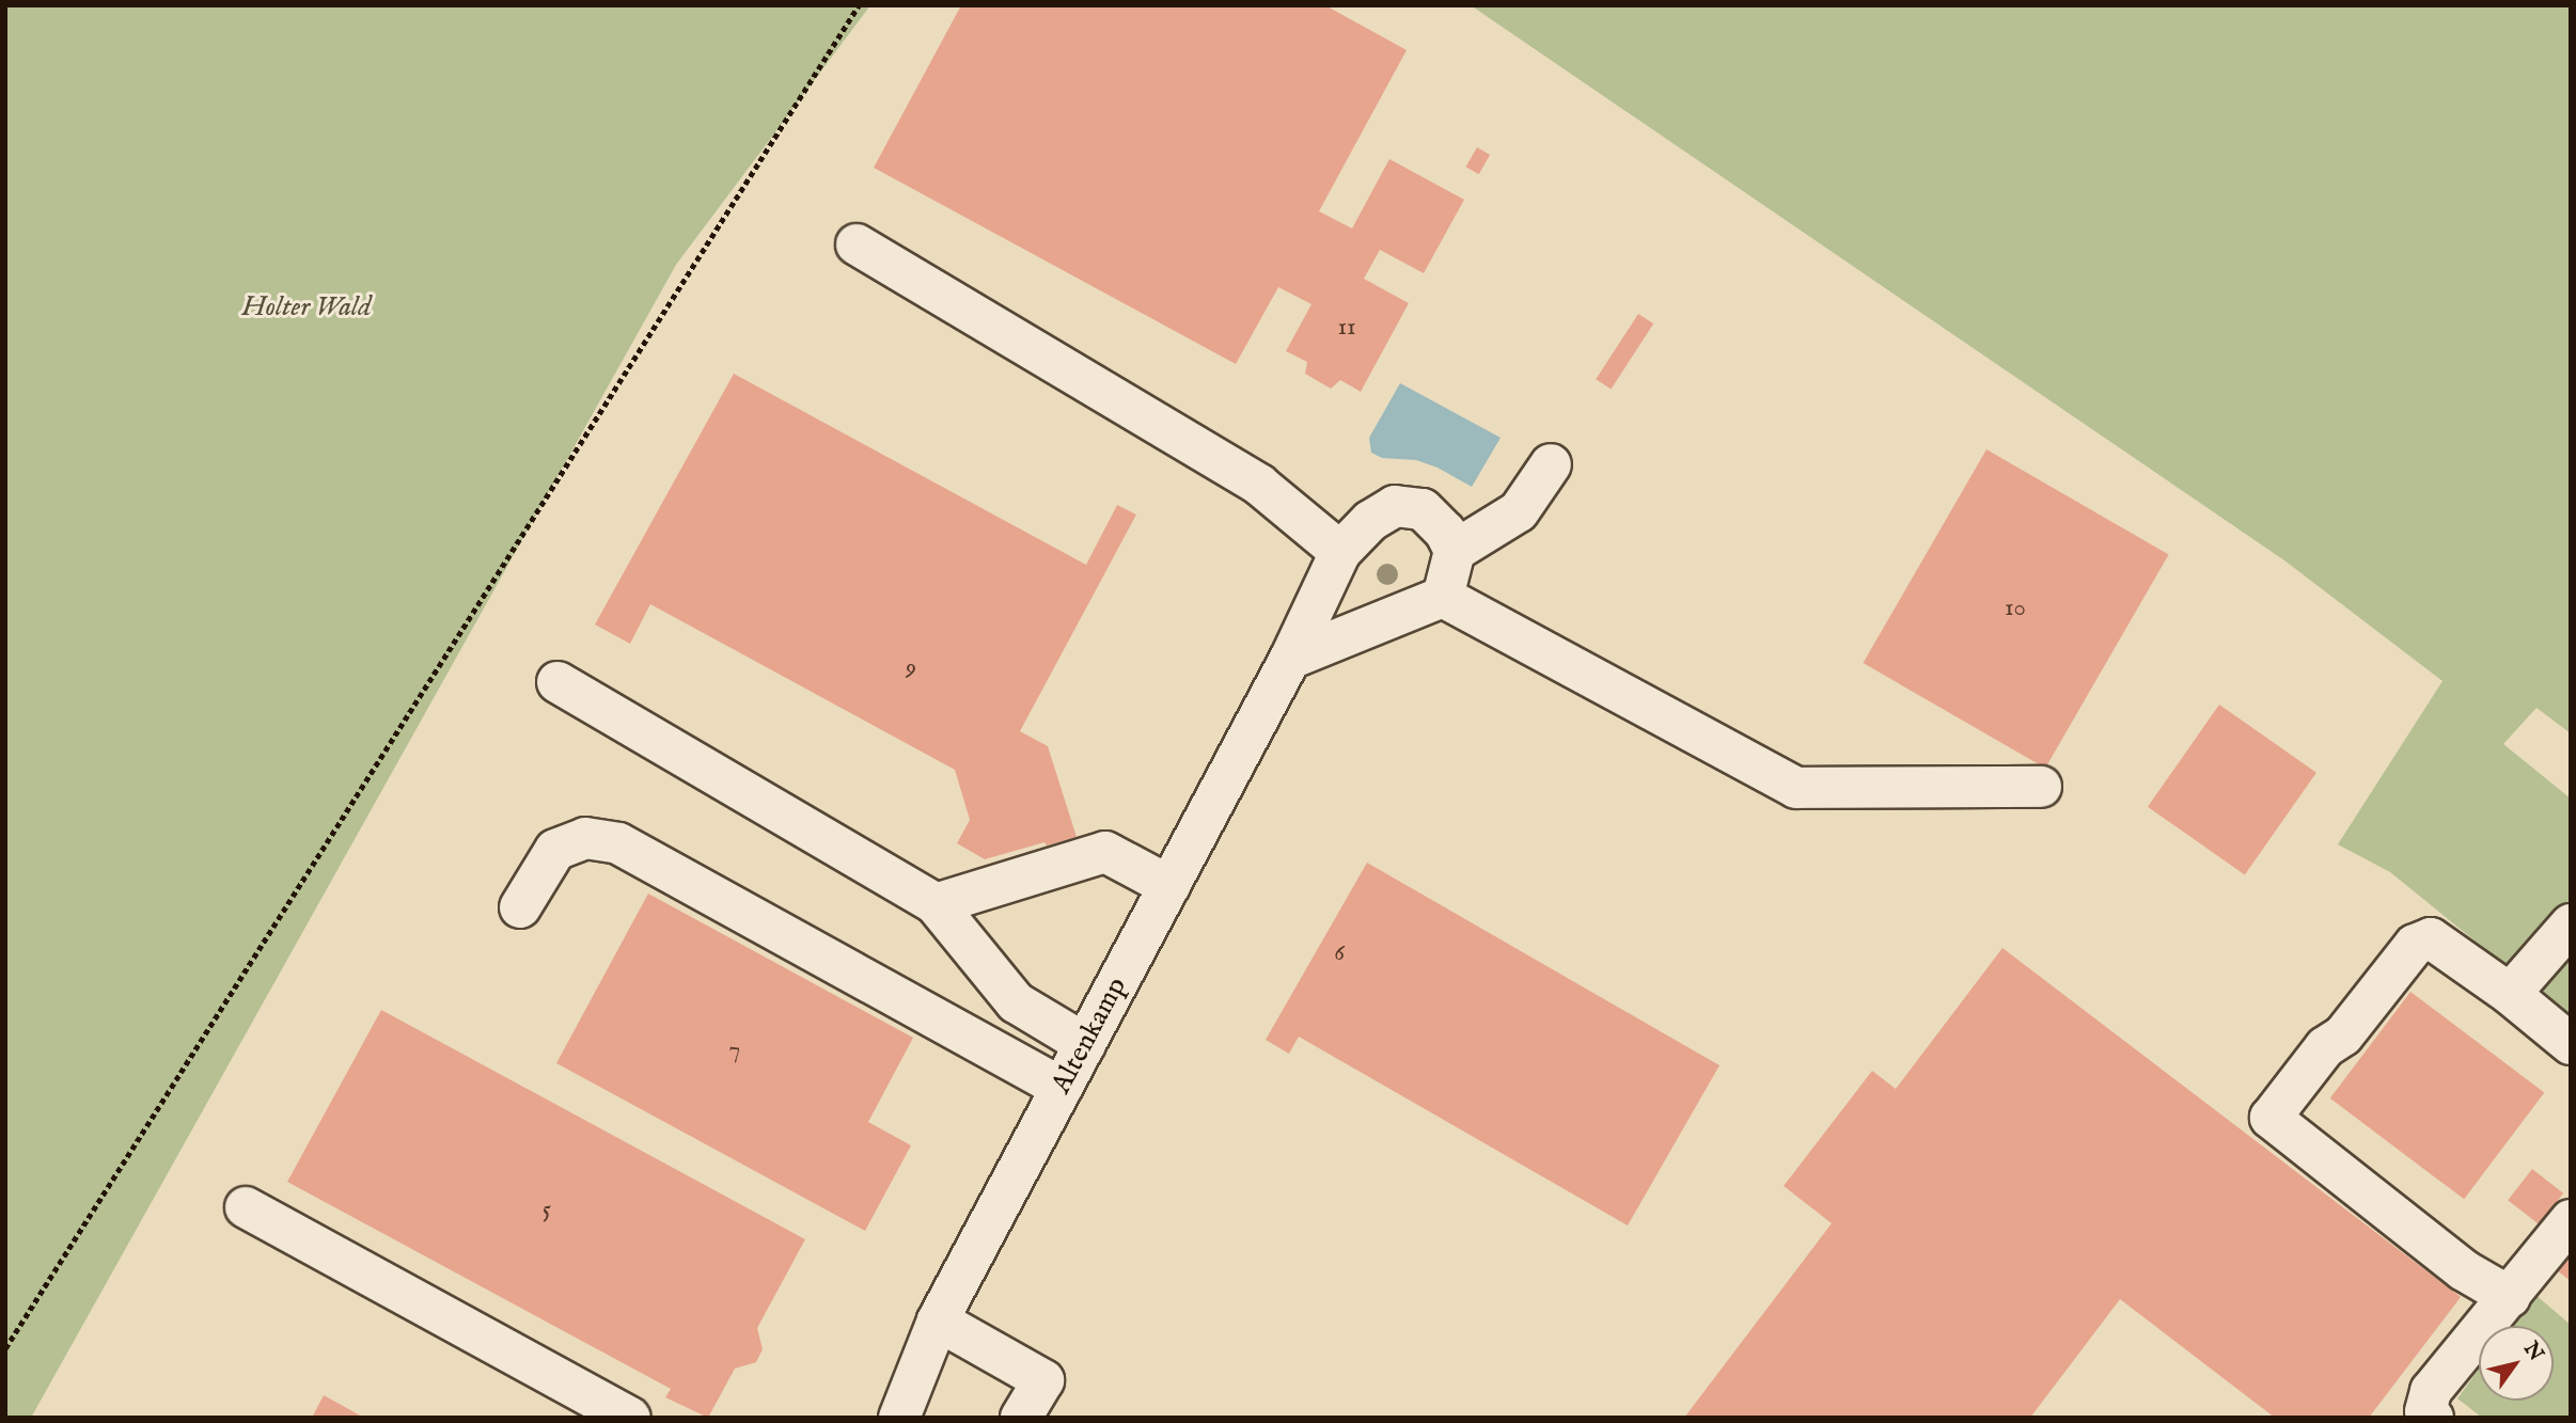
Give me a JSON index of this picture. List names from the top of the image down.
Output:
{
  "streets": {
    "street": ["Altenkamp"]
  },
  "parks": ["Holter Wald"],
  "house_numbers": [
    "11",
    "10",
    "9",
    "6",
    "7",
    "5"
  ],
  "north": "top right"
}
